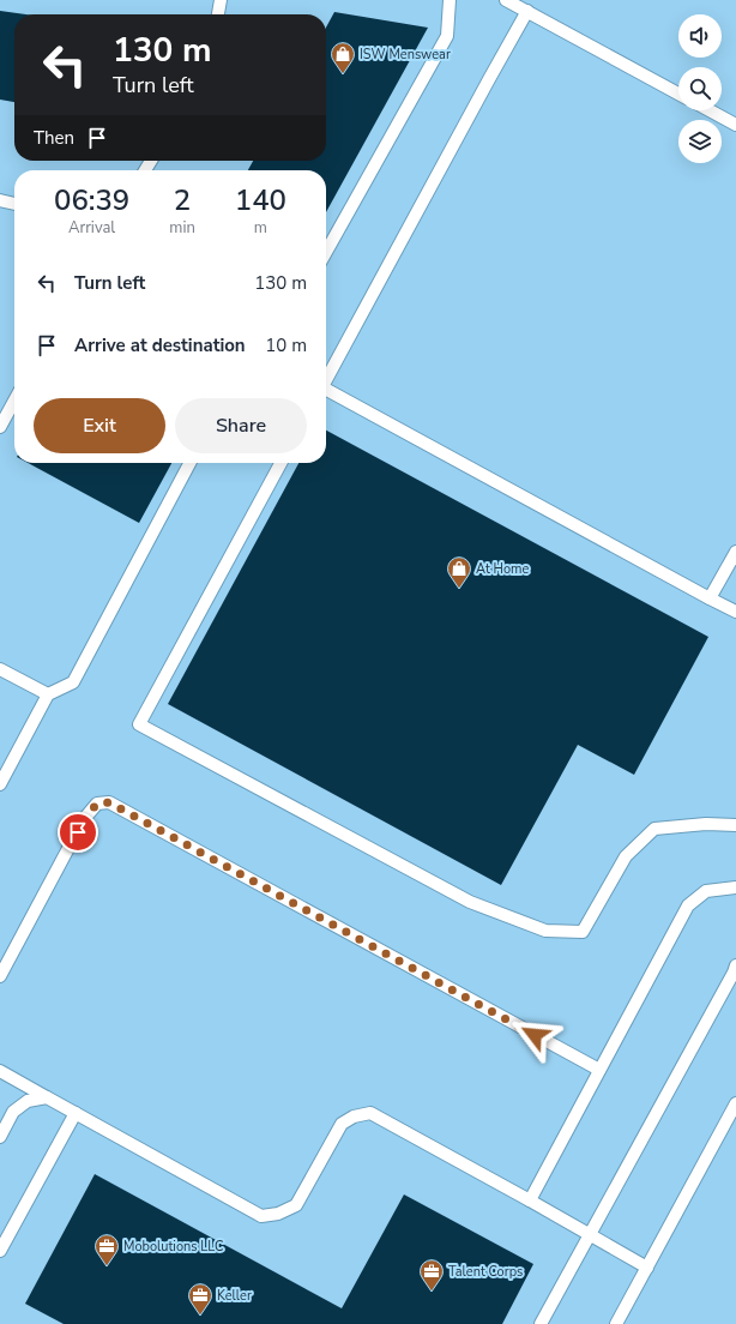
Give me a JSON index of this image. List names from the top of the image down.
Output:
{
  "places": {
    "shop": ["ISW Menswear", "At Home"],
    "office": ["Mobolutions LLC", "Talent Corps", "Keller"]
  },
  "page": {
    "turn": ["130 m", "Turn left"],
    "then": "Then",
    "eta": [
      "06:39",
      "Arrival",
      "2",
      "min",
      "140",
      "m"
    ],
    "list": [
      {
        "name": "Turn left",
        "value": "130 m"
      },
      {
        "name": "Arrive at destination",
        "value": "10 m"
      }
    ],
    "buttons": ["Exit", "Share"]
  }
}
